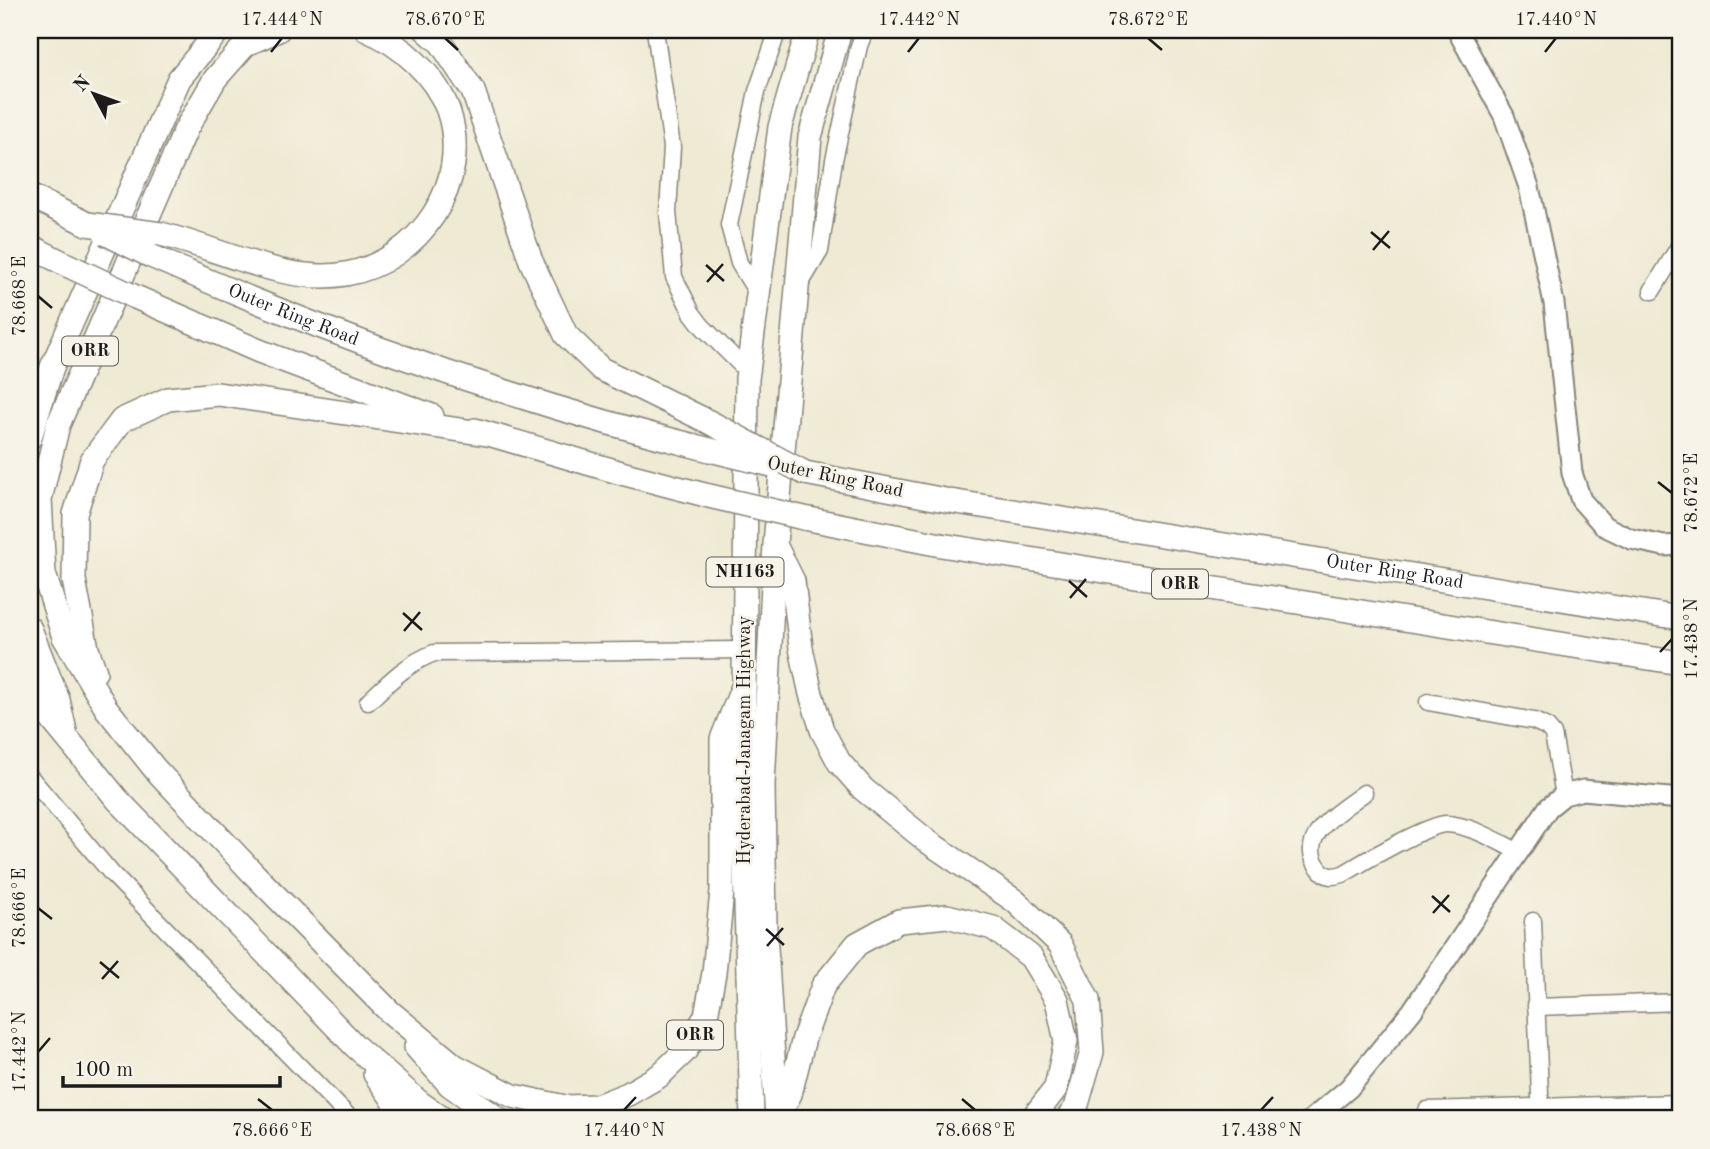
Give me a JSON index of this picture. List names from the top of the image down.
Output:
{
  "streets": {
    "highway": [
      "Outer Ring Road",
      "ORR",
      "NH163",
      "Hyderabad-Janagam Highway"
    ]
  },
  "crossings": [
    ["ORR", "Hyderabad-Janagam Highway"]
  ],
  "scale_bar": "100 m",
  "north": "top left",
  "coordinates": [
    "17.444°N",
    "78.670°E",
    "17.442°N",
    "78.672°E",
    "17.440°N",
    "78.668°E",
    "17.438°N",
    "78.666°E"
  ]
}
